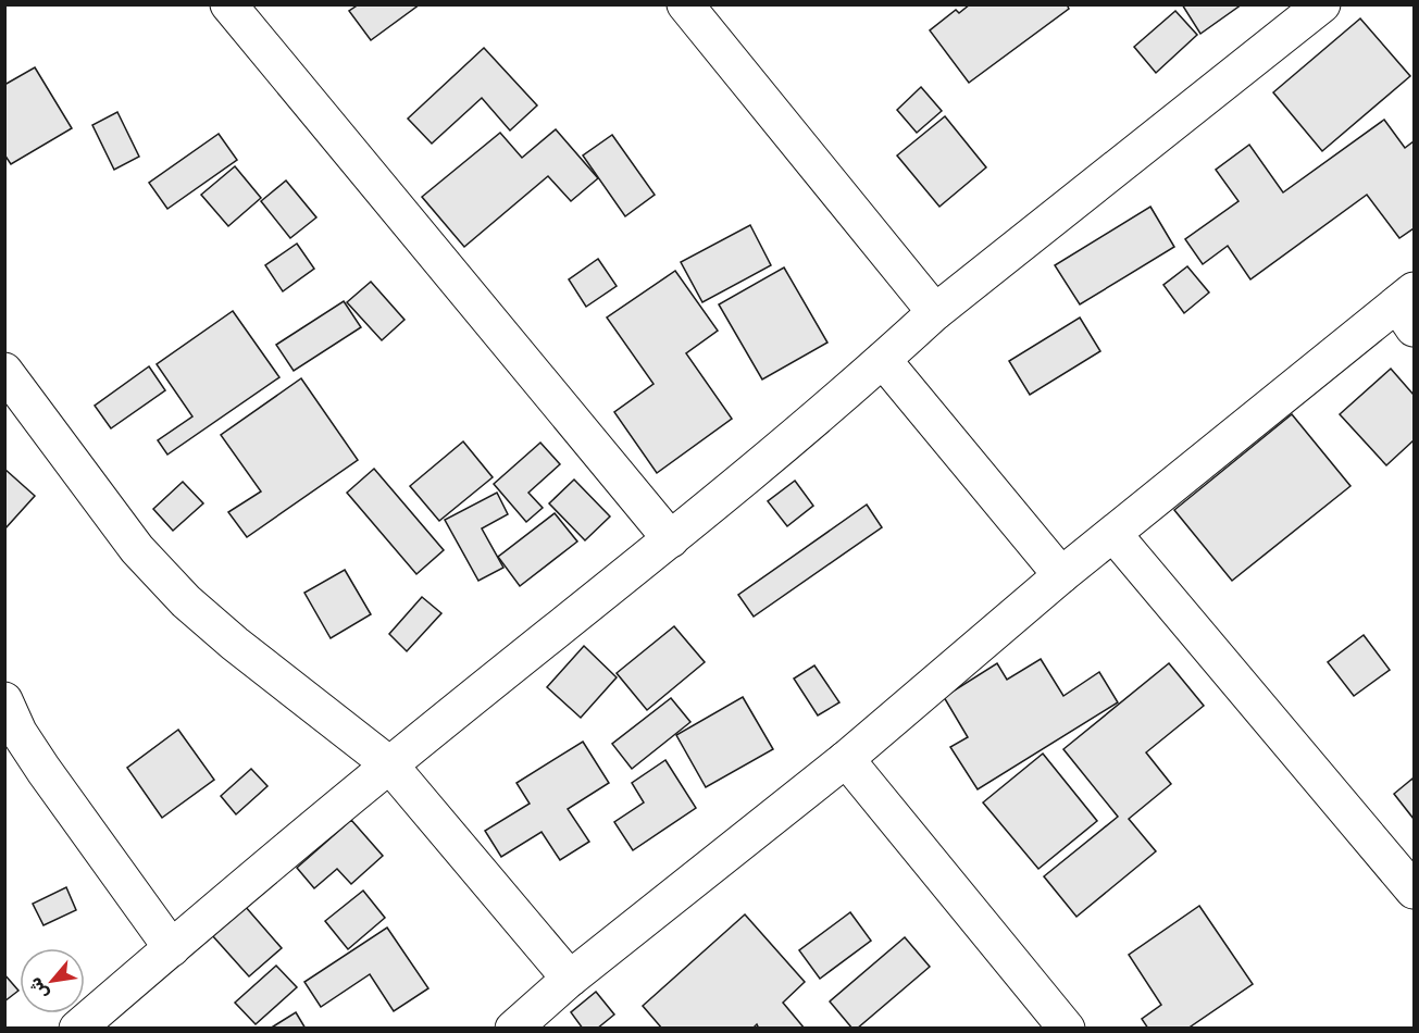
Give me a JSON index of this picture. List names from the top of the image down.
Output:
{
  "north": "bottom left"
}
